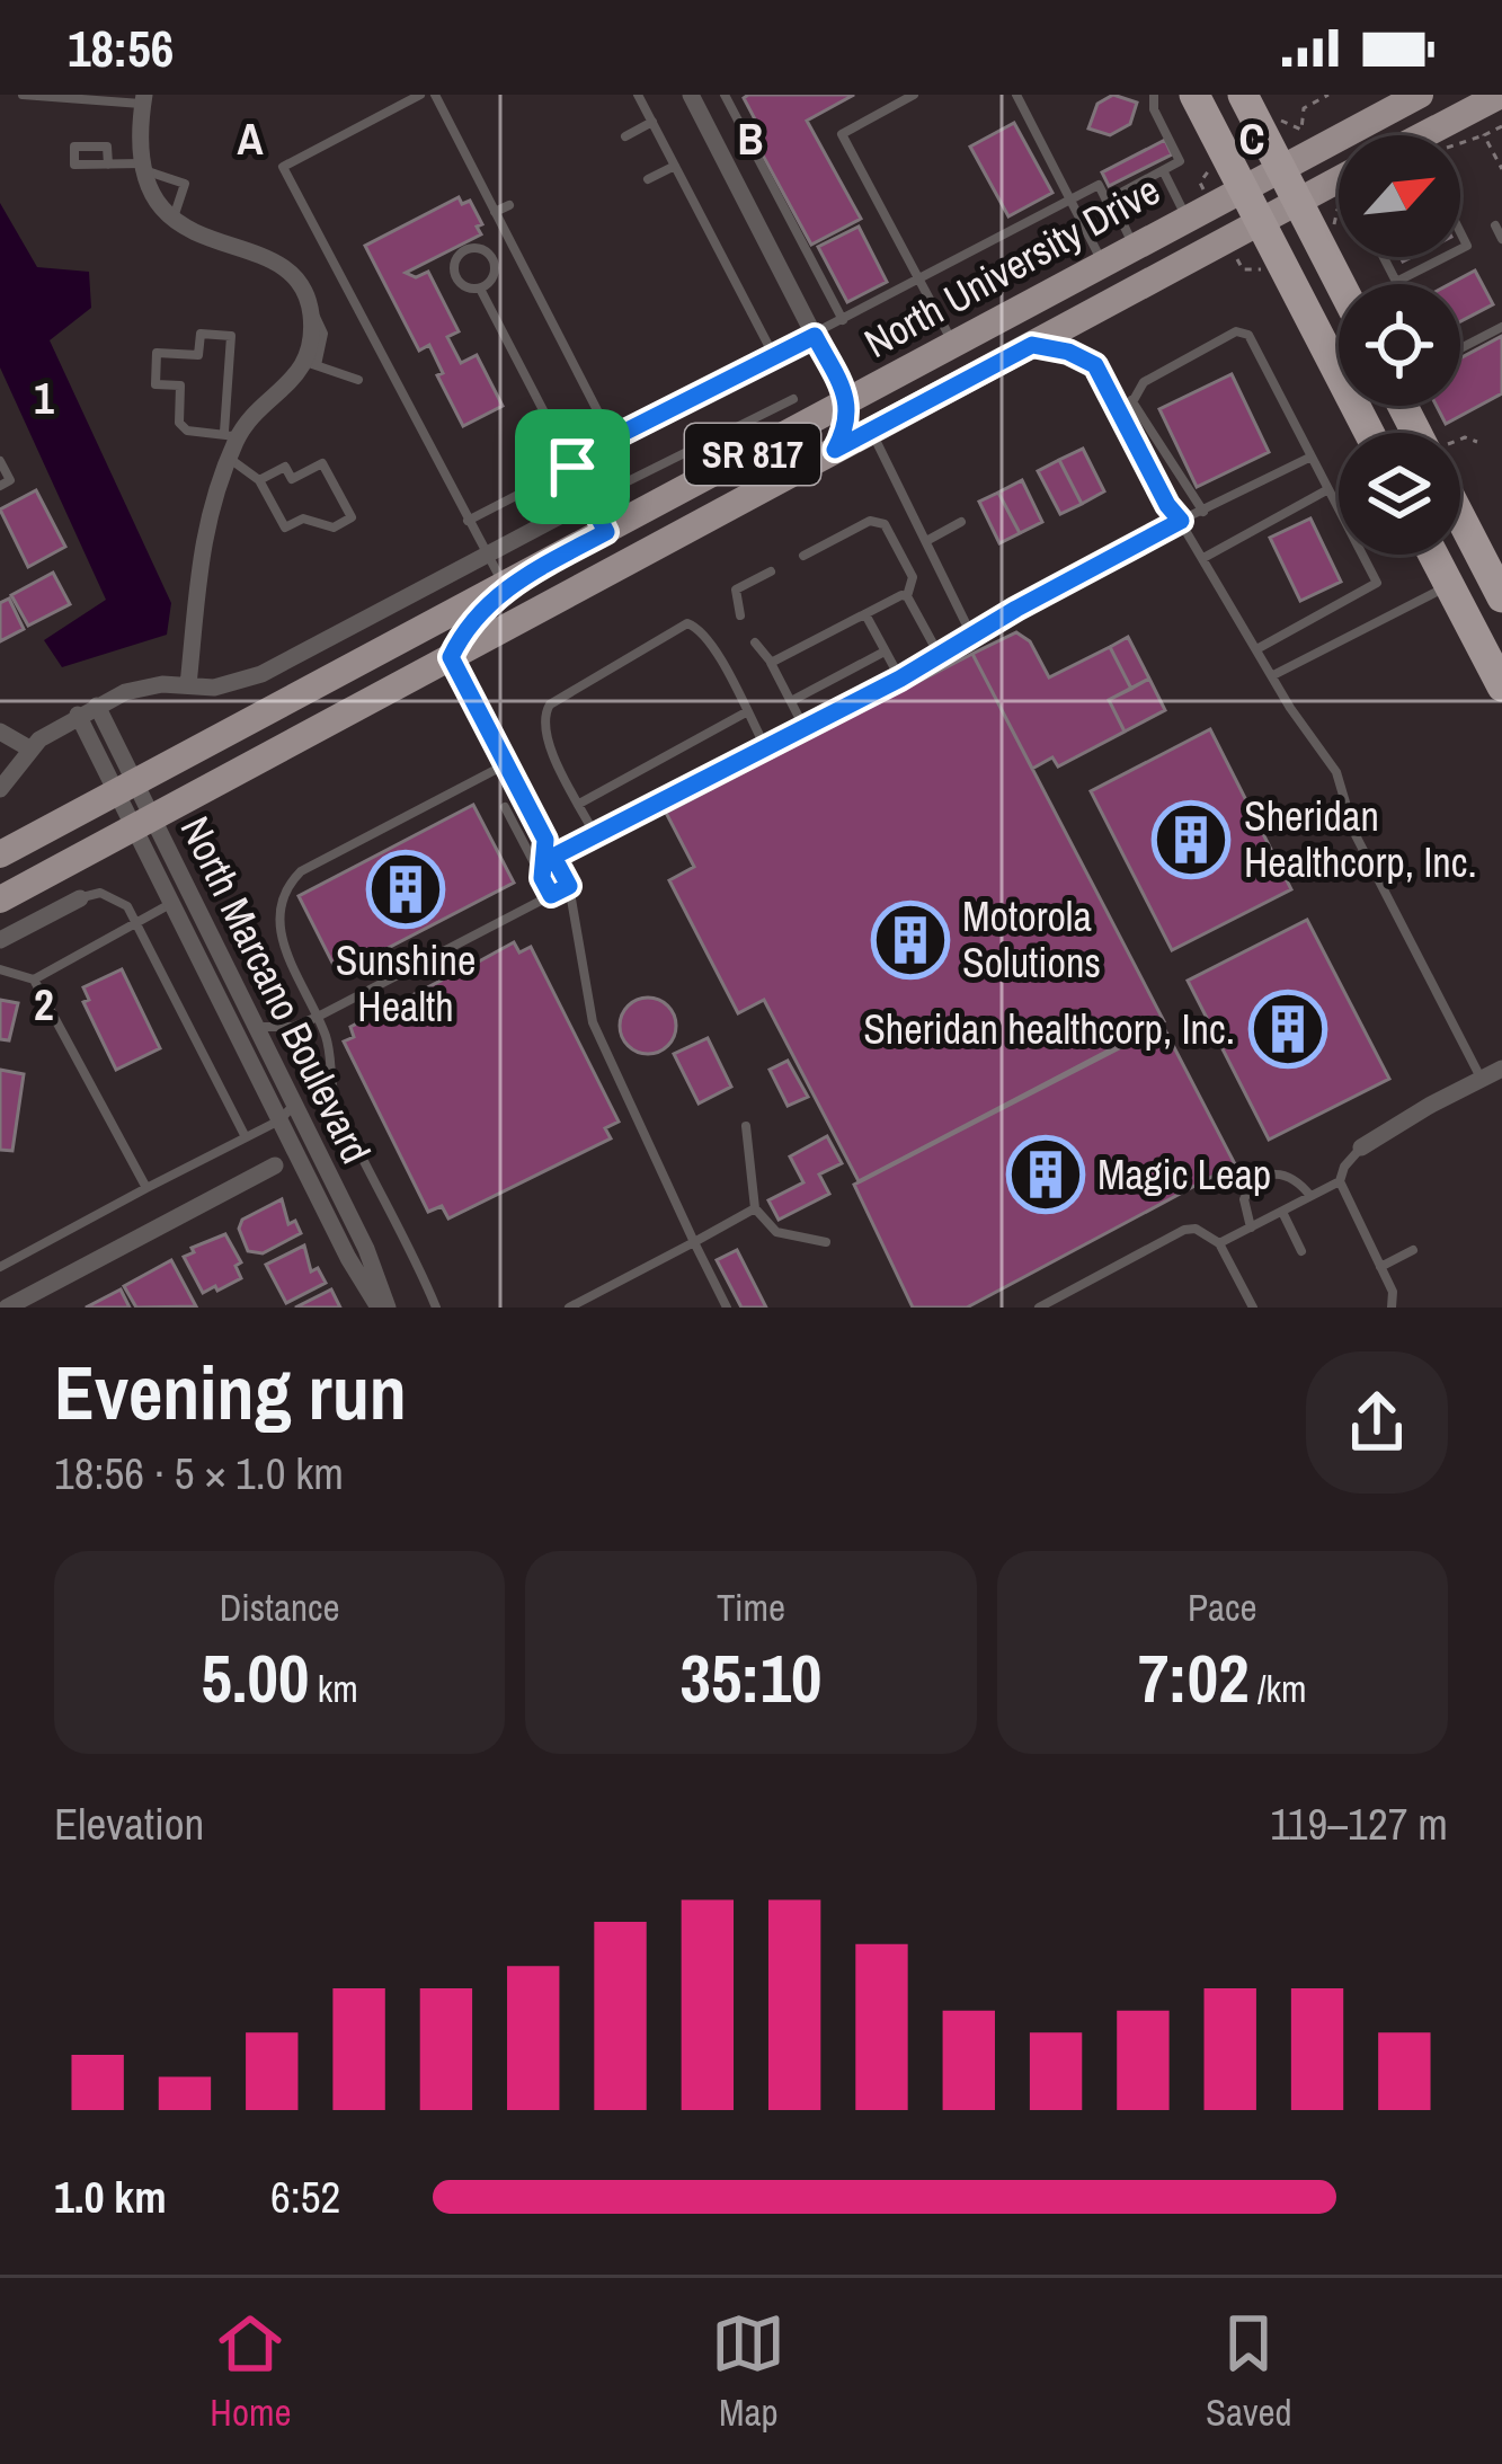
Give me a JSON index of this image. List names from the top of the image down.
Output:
{
  "streets": {
    "main road": ["North University Drive", "SR 817"],
    "street": ["North Marcano Boulevard"]
  },
  "crossings": [
    ["North University Drive", "North Marcano Boulevard"]
  ],
  "places": {
    "building": [
      "Sheridan Healthcorp, Inc.",
      "Sunshine Health",
      "Motorola Solutions",
      "Sheridan healthcorp, Inc.",
      "Magic Leap"
    ]
  },
  "north": "top right",
  "page": {
    "status": "18:56",
    "heading": ["Evening run", "18:56 · 5 × 1.0 km"],
    "stats": [
      ["Distance", "5.00 km"],
      ["Time", "35:10"],
      ["Pace", "7:02 /km"]
    ],
    "chart": ["Elevation", "119–127 m"],
    "list": [
      {
        "name": "1.0 km",
        "note": "6:52"
      }
    ],
    "tabs": ["Home", "Map", "Saved"]
  },
  "grid": {
    "columns": ["A", "B", "C"],
    "rows": ["1", "2"]
  }
}
